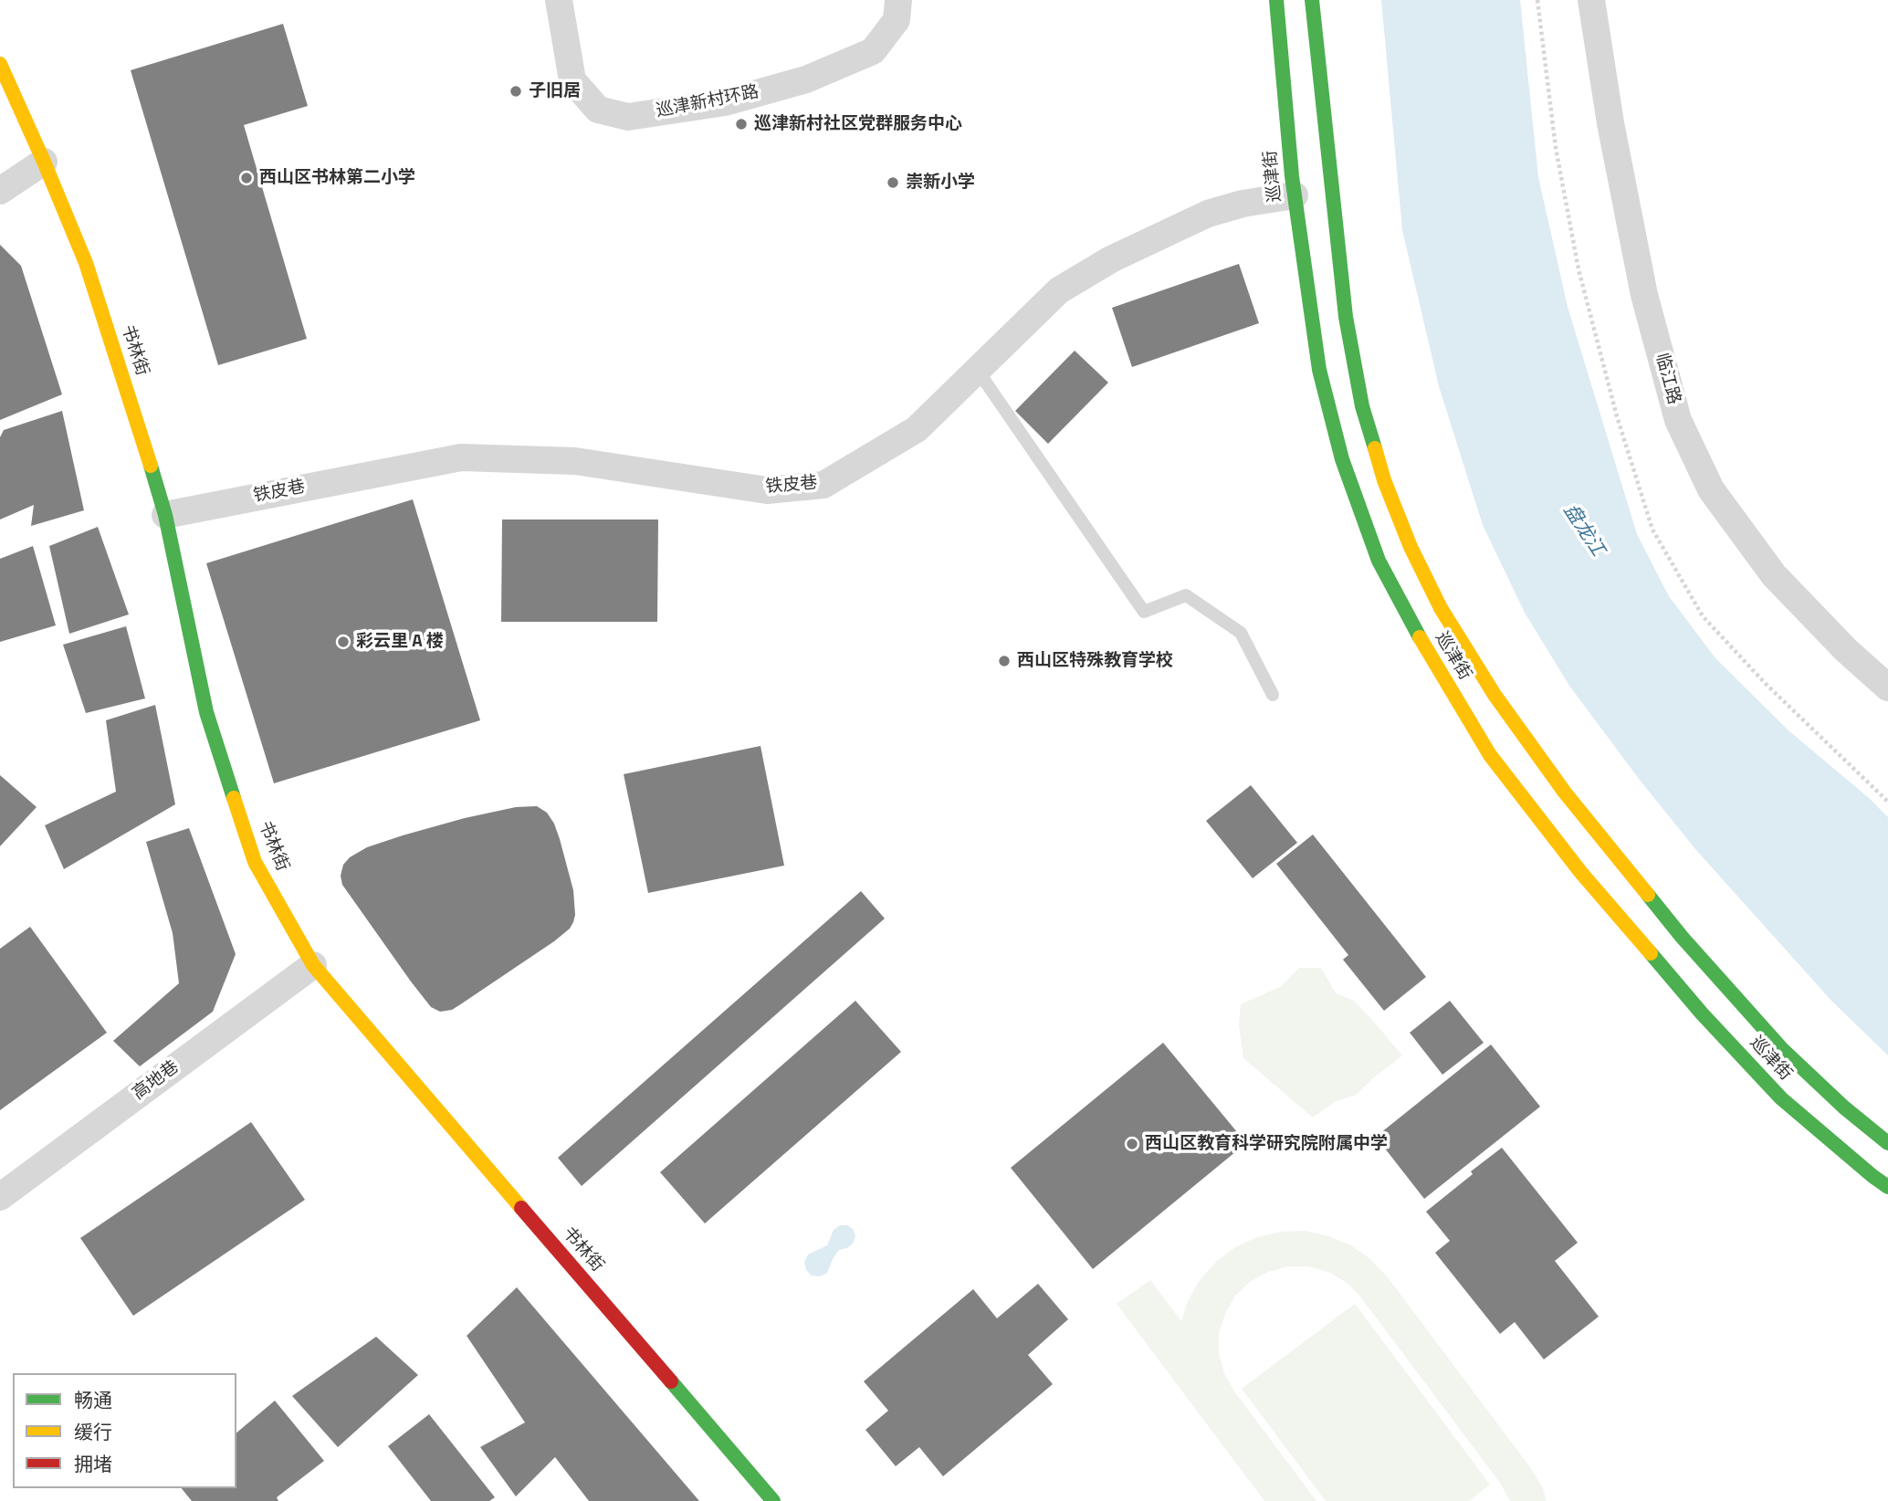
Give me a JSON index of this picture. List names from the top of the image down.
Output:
{
  "streets": {
    "main road": ["巡津街", "书林街"],
    "street": [
      "巡津新村环路",
      "临江路",
      "铁皮巷",
      "高地巷"
    ]
  },
  "crossings": [
    ["巡津街", "铁皮巷"],
    ["书林街", "铁皮巷"],
    ["书林街", "高地巷"]
  ],
  "water": ["盘龙江"],
  "places": [
    "子旧居",
    "巡津新村社区党群服务中心",
    "西山区书林第二小学",
    "崇新小学",
    "彩云里 A 楼",
    "西山区特殊教育学校",
    "西山区教育科学研究院附属中学"
  ],
  "legend": ["畅通", "缓行", "拥堵"]
}
